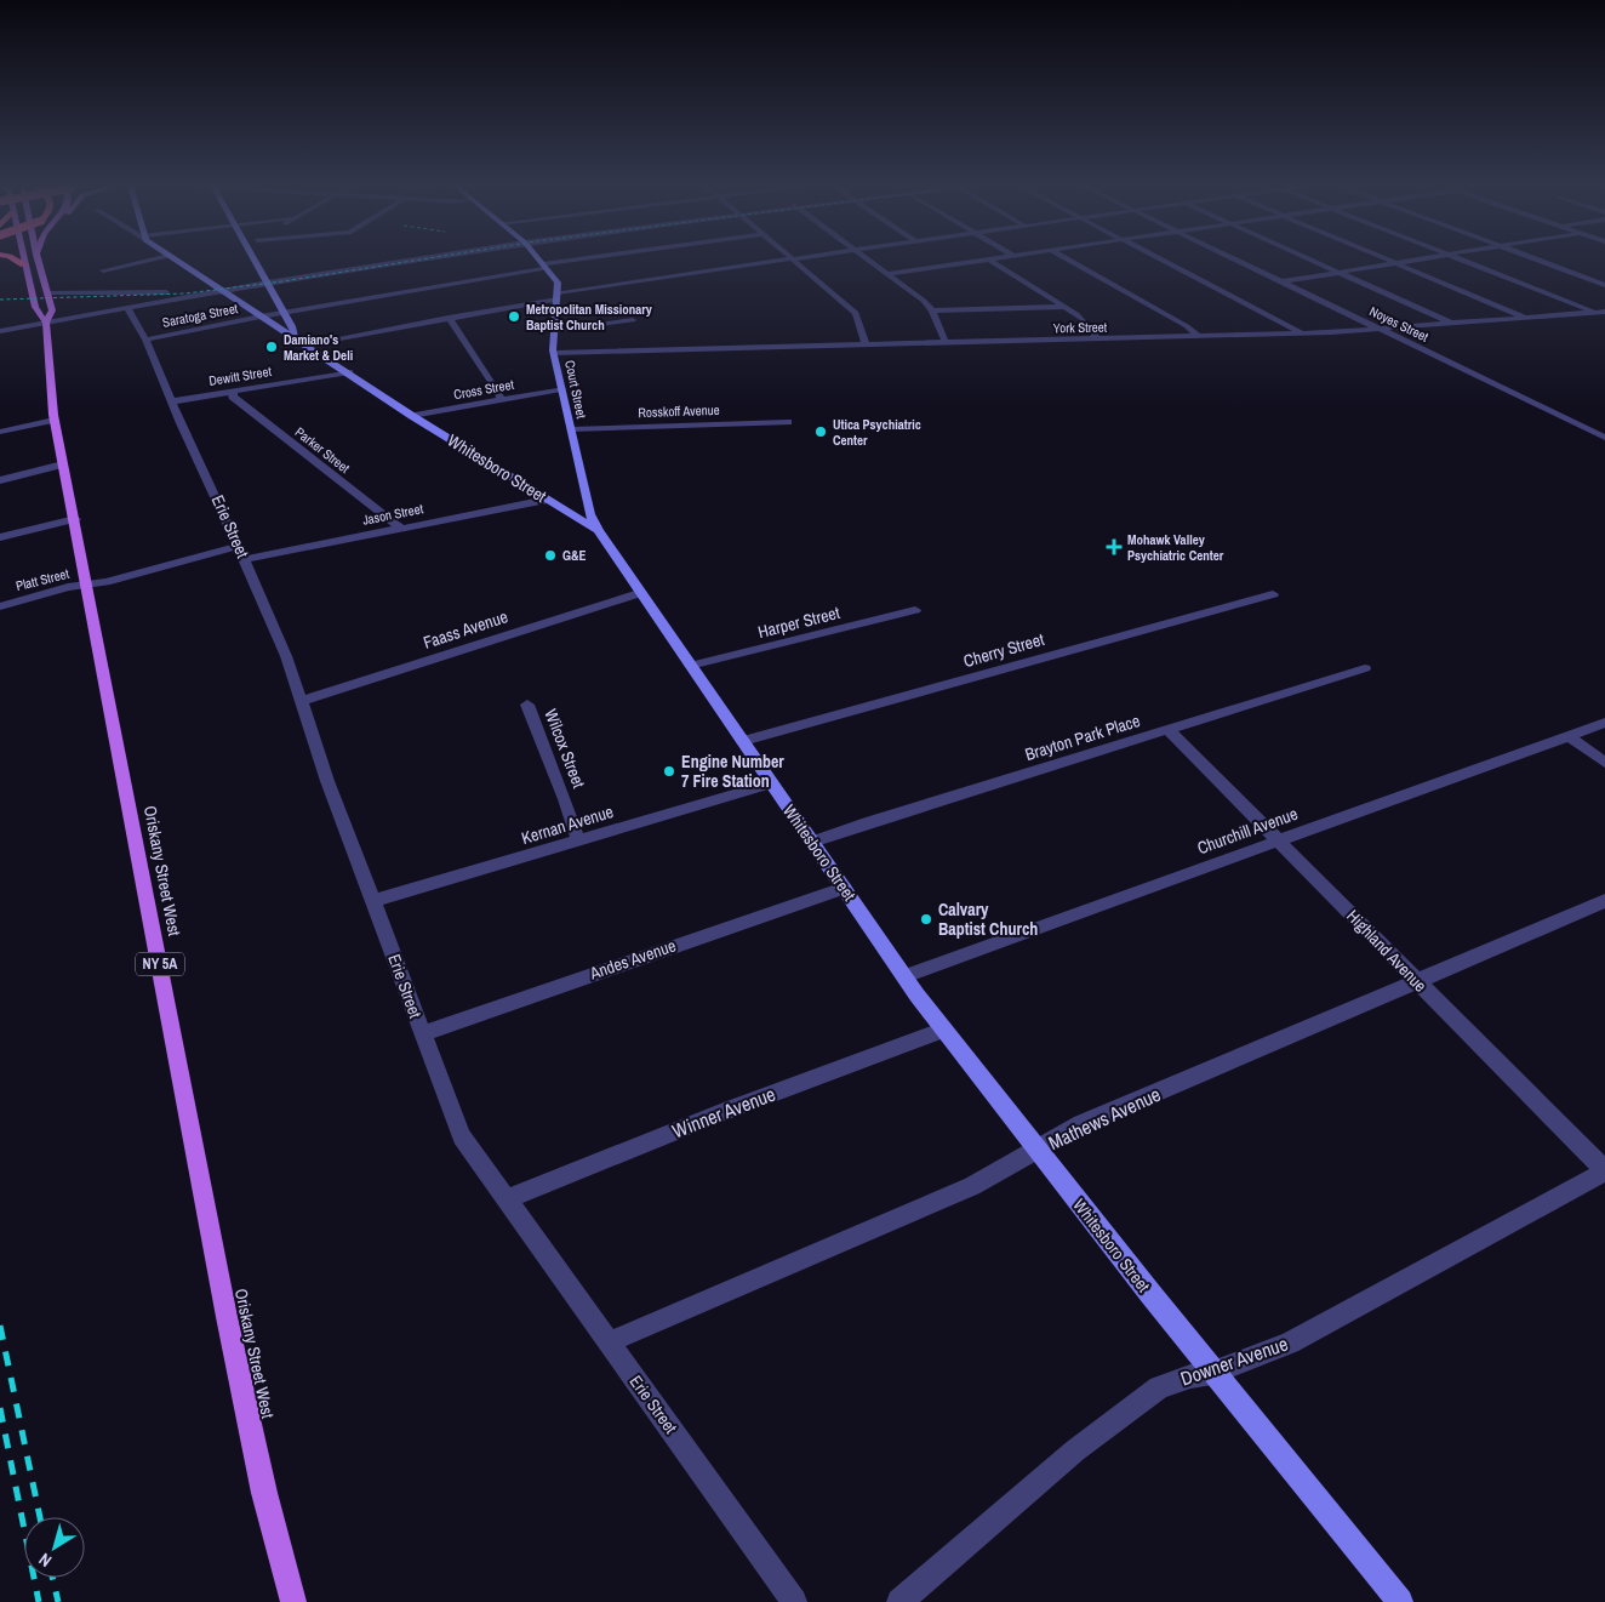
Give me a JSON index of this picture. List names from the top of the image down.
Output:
{
  "streets": {
    "main road": ["Oriskany Street West", "NY 5A"],
    "street": [
      "Saratoga Street",
      "Noyes Street",
      "York Street",
      "Dewitt Street",
      "Cross Street",
      "Court Street",
      "Rosskoff Avenue",
      "Parker Street",
      "Whitesboro Street",
      "Jason Street",
      "Erie Street",
      "Platt Street",
      "Harper Street",
      "Faass Avenue",
      "Cherry Street",
      "Brayton Park Place",
      "Wilcox Street",
      "Kernan Avenue",
      "Churchill Avenue",
      "Highland Avenue",
      "Andes Avenue",
      "Winner Avenue",
      "Mathews Avenue",
      "Downer Avenue"
    ]
  },
  "crossings": [
    ["Saratoga Street", "Court Street"],
    ["Saratoga Street", "Whitesboro Street"],
    ["Saratoga Street", "Erie Street"],
    ["Noyes Street", "York Street"],
    ["York Street", "Court Street"],
    ["Dewitt Street", "Parker Street"],
    ["Dewitt Street", "Whitesboro Street"],
    ["Dewitt Street", "Erie Street"],
    ["Cross Street", "Court Street"],
    ["Cross Street", "Whitesboro Street"],
    ["Court Street", "Rosskoff Avenue"],
    ["Court Street", "Whitesboro Street"],
    ["Parker Street", "Jason Street"],
    ["Whitesboro Street", "Jason Street"],
    ["Whitesboro Street", "Harper Street"],
    ["Whitesboro Street", "Faass Avenue"],
    ["Whitesboro Street", "Cherry Street"],
    ["Whitesboro Street", "Brayton Park Place"],
    ["Whitesboro Street", "Kernan Avenue"],
    ["Whitesboro Street", "Churchill Avenue"],
    ["Whitesboro Street", "Andes Avenue"],
    ["Whitesboro Street", "Winner Avenue"],
    ["Whitesboro Street", "Mathews Avenue"],
    ["Whitesboro Street", "Downer Avenue"],
    ["Jason Street", "Erie Street"],
    ["Jason Street", "Platt Street"],
    ["Jason Street", "Oriskany Street West"],
    ["Erie Street", "Faass Avenue"],
    ["Erie Street", "Kernan Avenue"],
    ["Erie Street", "Andes Avenue"],
    ["Erie Street", "Winner Avenue"],
    ["Erie Street", "Mathews Avenue"],
    ["Platt Street", "Oriskany Street West"],
    ["Brayton Park Place", "Highland Avenue"],
    ["Wilcox Street", "Kernan Avenue"],
    ["Churchill Avenue", "Highland Avenue"],
    ["Highland Avenue", "Mathews Avenue"],
    ["Highland Avenue", "Downer Avenue"]
  ],
  "places": {
    "other": [
      "Metropolitan Missionary Baptist Church",
      "Damiano's Market & Deli",
      "Utica Psychiatric Center",
      "G&E",
      "Engine Number 7 Fire Station",
      "Calvary Baptist Church"
    ],
    "health": ["Mohawk Valley Psychiatric Center"]
  },
  "north": "bottom left"
}
